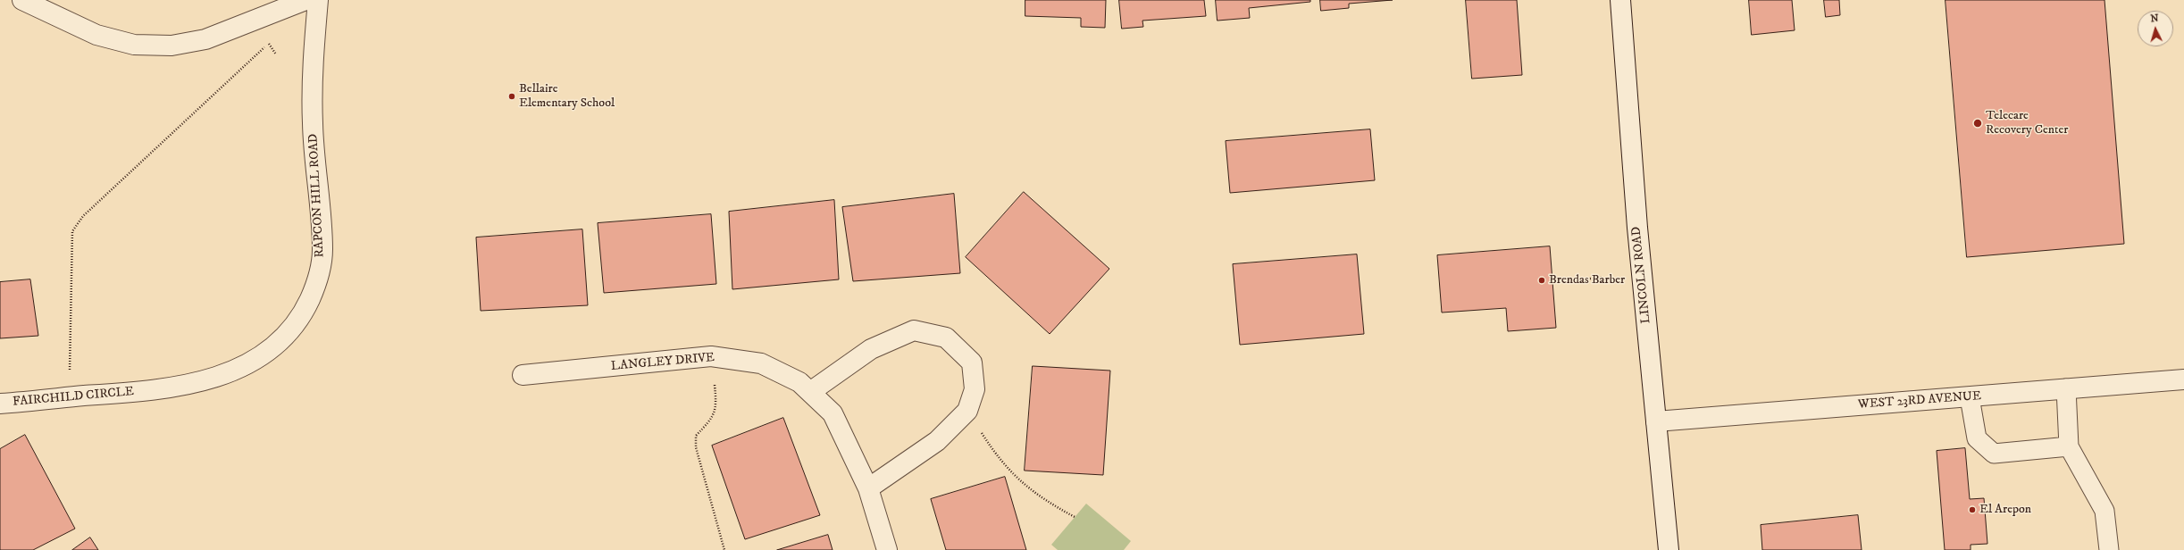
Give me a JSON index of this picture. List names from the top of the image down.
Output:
{
  "streets": {
    "street": [
      "RAPCON HILL ROAD",
      "LINCOLN ROAD",
      "LANGLEY DRIVE",
      "FAIRCHILD CIRCLE",
      "WEST 23RD AVENUE"
    ]
  },
  "crossings": [
    ["RAPCON HILL ROAD", "FAIRCHILD CIRCLE"],
    ["LINCOLN ROAD", "WEST 23RD AVENUE"]
  ],
  "places": [
    "Bellaire Elementary School",
    "Telecare Recovery Center",
    "Brendas Barber",
    "El Arepon"
  ],
  "north": "top"
}
